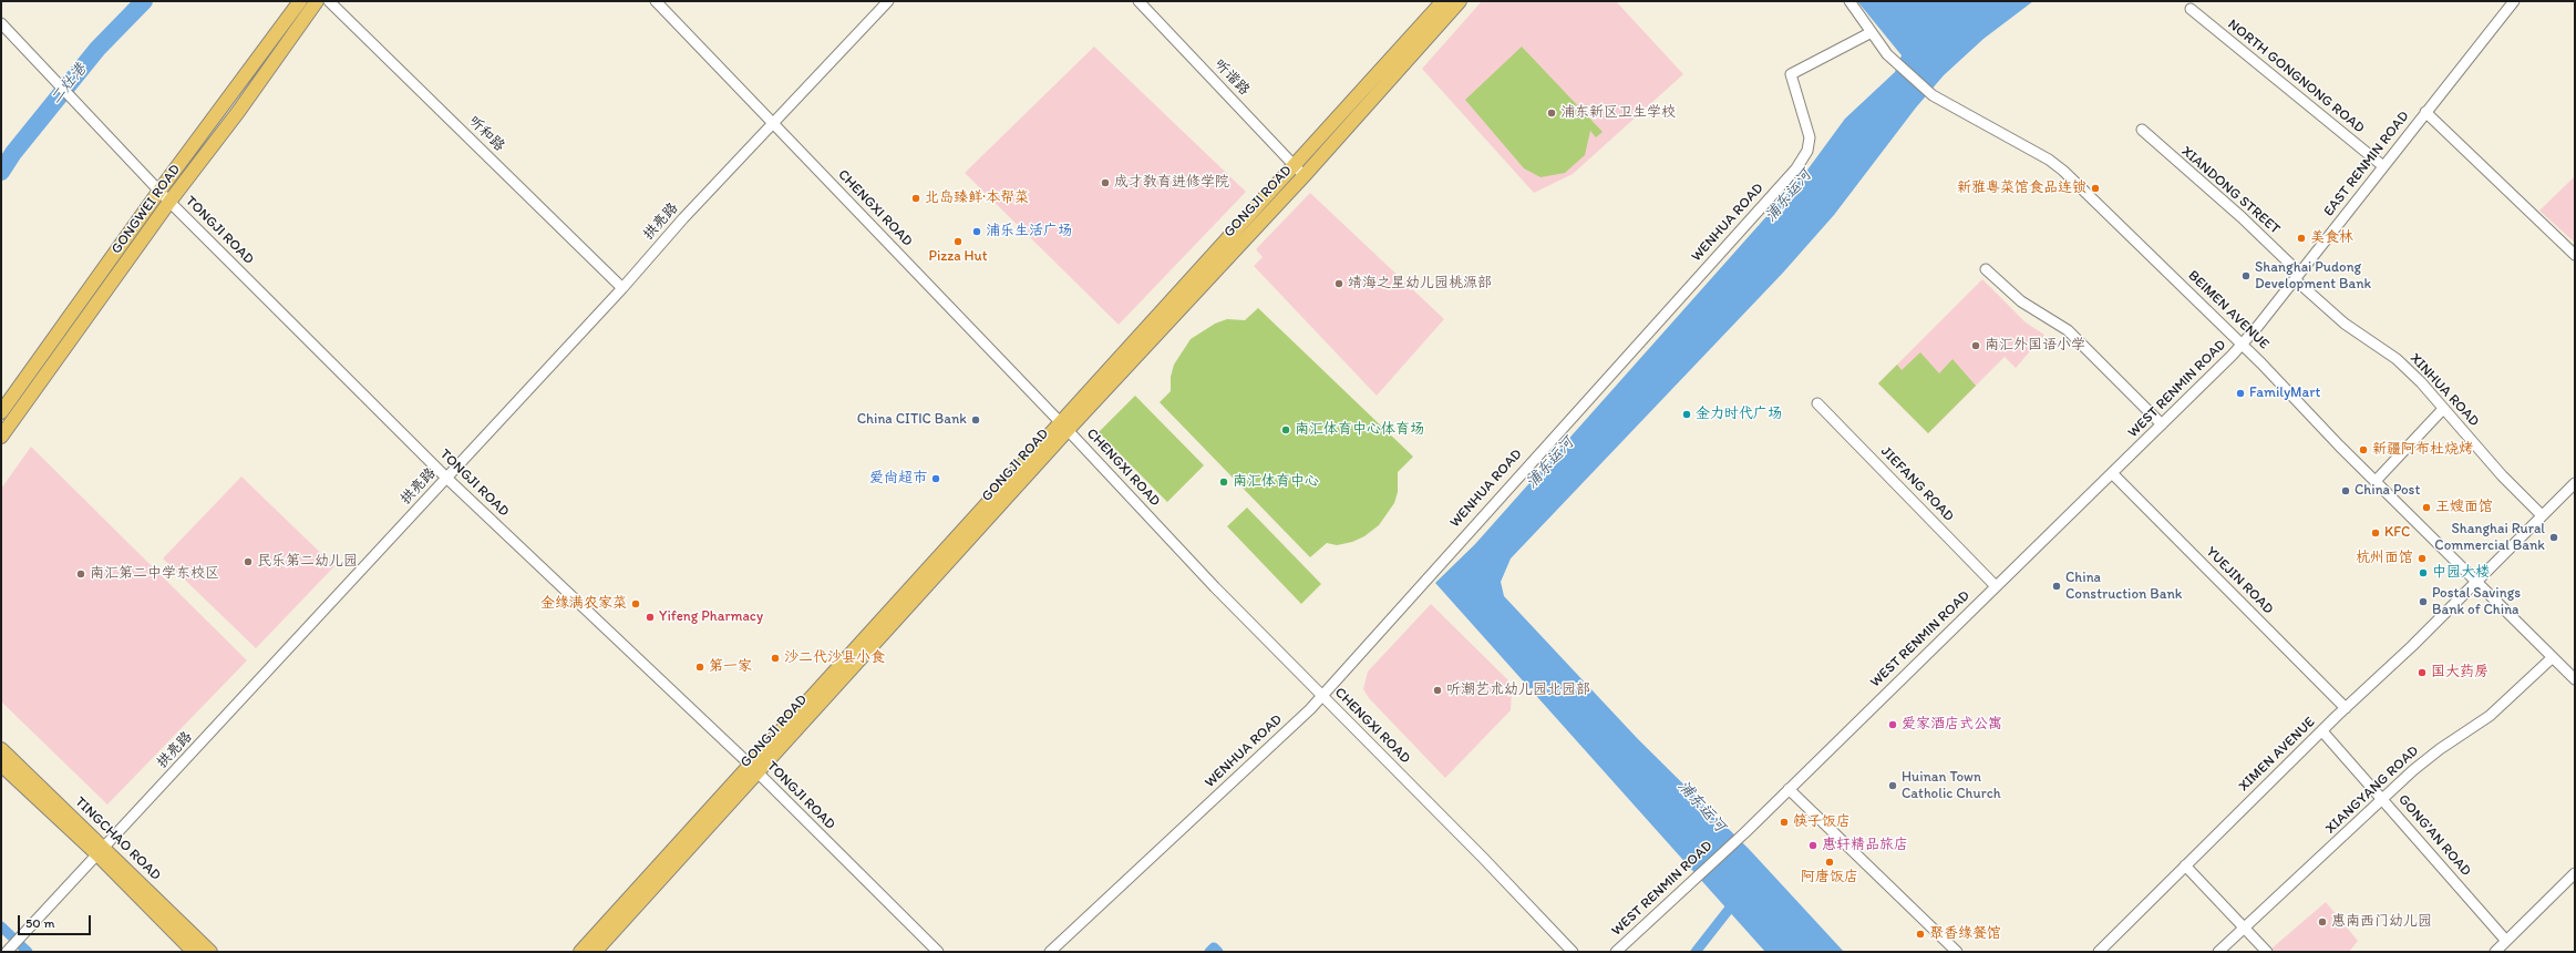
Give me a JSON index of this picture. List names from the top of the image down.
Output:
{
  "streets": {
    "main road": ["GONGJI ROAD", "GONGWEI ROAD", "TINGCHAO ROAD"],
    "street": [
      "NORTH GONGNONG ROAD",
      "听谐路",
      "听和路",
      "EAST RENMIN ROAD",
      "XIANDONG STREET",
      "CHENGXI ROAD",
      "拱亮路",
      "WENHUA ROAD",
      "TONGJI ROAD",
      "BEIMEN AVENUE",
      "WEST RENMIN ROAD",
      "XINHUA ROAD",
      "JIEFANG ROAD",
      "YUEJIN ROAD",
      "XIMEN AVENUE",
      "XIANGYANG ROAD",
      "GONG'AN ROAD"
    ]
  },
  "crossings": [
    ["NORTH GONGNONG ROAD", "EAST RENMIN ROAD"],
    ["听谐路", "GONGJI ROAD"],
    ["听和路", "拱亮路"],
    ["EAST RENMIN ROAD", "XIANDONG STREET"],
    ["EAST RENMIN ROAD", "BEIMEN AVENUE"],
    ["EAST RENMIN ROAD", "WEST RENMIN ROAD"],
    ["EAST RENMIN ROAD", "XINHUA ROAD"],
    ["XIANDONG STREET", "XINHUA ROAD"],
    ["GONGJI ROAD", "CHENGXI ROAD"],
    ["GONGJI ROAD", "TONGJI ROAD"],
    ["CHENGXI ROAD", "拱亮路"],
    ["CHENGXI ROAD", "WENHUA ROAD"],
    ["GONGWEI ROAD", "TONGJI ROAD"],
    ["拱亮路", "TONGJI ROAD"],
    ["拱亮路", "TINGCHAO ROAD"],
    ["WENHUA ROAD", "BEIMEN AVENUE"],
    ["BEIMEN AVENUE", "WEST RENMIN ROAD"],
    ["BEIMEN AVENUE", "XIMEN AVENUE"],
    ["BEIMEN AVENUE", "XIANGYANG ROAD"],
    ["WEST RENMIN ROAD", "JIEFANG ROAD"],
    ["WEST RENMIN ROAD", "YUEJIN ROAD"],
    ["XINHUA ROAD", "XIMEN AVENUE"],
    ["YUEJIN ROAD", "XIMEN AVENUE"],
    ["XIMEN AVENUE", "GONG'AN ROAD"],
    ["XIANGYANG ROAD", "GONG'AN ROAD"]
  ],
  "water": ["二灶港", "浦东运河"],
  "places": [
    "浦东新区卫生学校",
    "成才教育进修学院",
    "新雅粤菜馆食品连锁",
    "北岛臻鲜·本帮菜",
    "浦乐生活广场",
    "美食林",
    "Pizza Hut",
    "Shanghai Pudong Development Bank",
    "靖海之星幼儿园桃源部",
    "南汇外国语小学",
    "FamilyMart",
    "金力时代广场",
    "China CITIC Bank",
    "南汇体育中心体育场",
    "新疆阿布杜烧烤",
    "爱尚超市",
    "南汇体育中心",
    "China Post",
    "王嫂面馆",
    "KFC",
    "Shanghai Rural Commercial Bank",
    "杭州面馆",
    "民乐第二幼儿园",
    "中园大楼",
    "南汇第二中学东校区",
    "China Construction Bank",
    "Postal Savings Bank of China",
    "金缘满农家菜",
    "Yifeng Pharmacy",
    "沙二代沙县小食",
    "第一家",
    "国大药房",
    "听潮艺术幼儿园北园部",
    "爱家酒店式公寓",
    "Huinan Town Catholic Church",
    "筷子饭店",
    "惠轩精品旅店",
    "阿唐饭店",
    "惠南西门幼儿园",
    "聚香缘餐馆"
  ],
  "scale_bar": "50 m"
}
